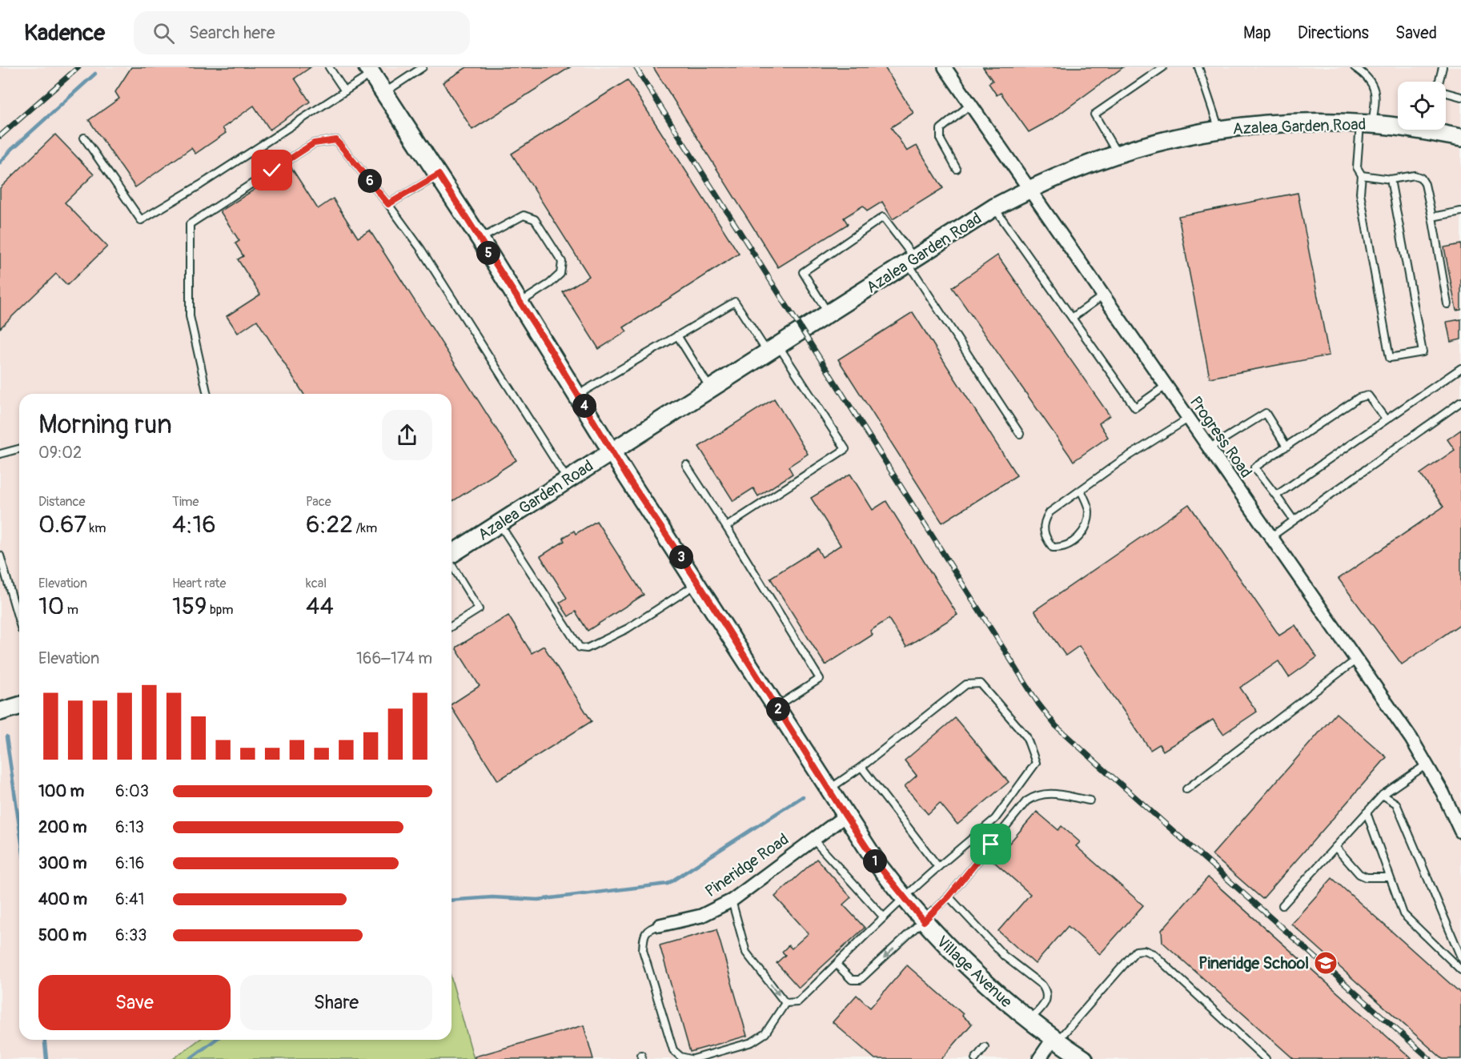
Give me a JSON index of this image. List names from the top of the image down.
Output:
{
  "streets": {
    "street": [
      "Azalea Garden Road",
      "Progress Road",
      "Pineridge Road",
      "Village Avenue"
    ]
  },
  "crossings": [
    ["Azalea Garden Road", "Progress Road"],
    ["Azalea Garden Road", "Village Avenue"],
    ["Pineridge Road", "Village Avenue"]
  ],
  "places": {
    "school or university": ["Pineridge School"]
  },
  "page": {
    "header": "Kadence",
    "search": "Search here",
    "nav": ["Map", "Directions", "Saved"],
    "pins": [
      "6",
      "5",
      "4",
      "3",
      "2",
      "1"
    ],
    "heading": ["Morning run", "09:02"],
    "stats": [
      ["Distance", "0.67 km"],
      ["Time", "4:16"],
      ["Pace", "6:22 /km"],
      ["Elevation", "10 m"],
      ["Heart rate", "159 bpm"],
      ["kcal", "44"]
    ],
    "chart": ["Elevation", "166–174 m"],
    "list": [
      {
        "name": "100 m",
        "note": "6:03"
      },
      {
        "name": "200 m",
        "note": "6:13"
      },
      {
        "name": "300 m",
        "note": "6:16"
      },
      {
        "name": "400 m",
        "note": "6:41"
      },
      {
        "name": "500 m",
        "note": "6:33"
      }
    ],
    "buttons": ["Save", "Share"]
  }
}
